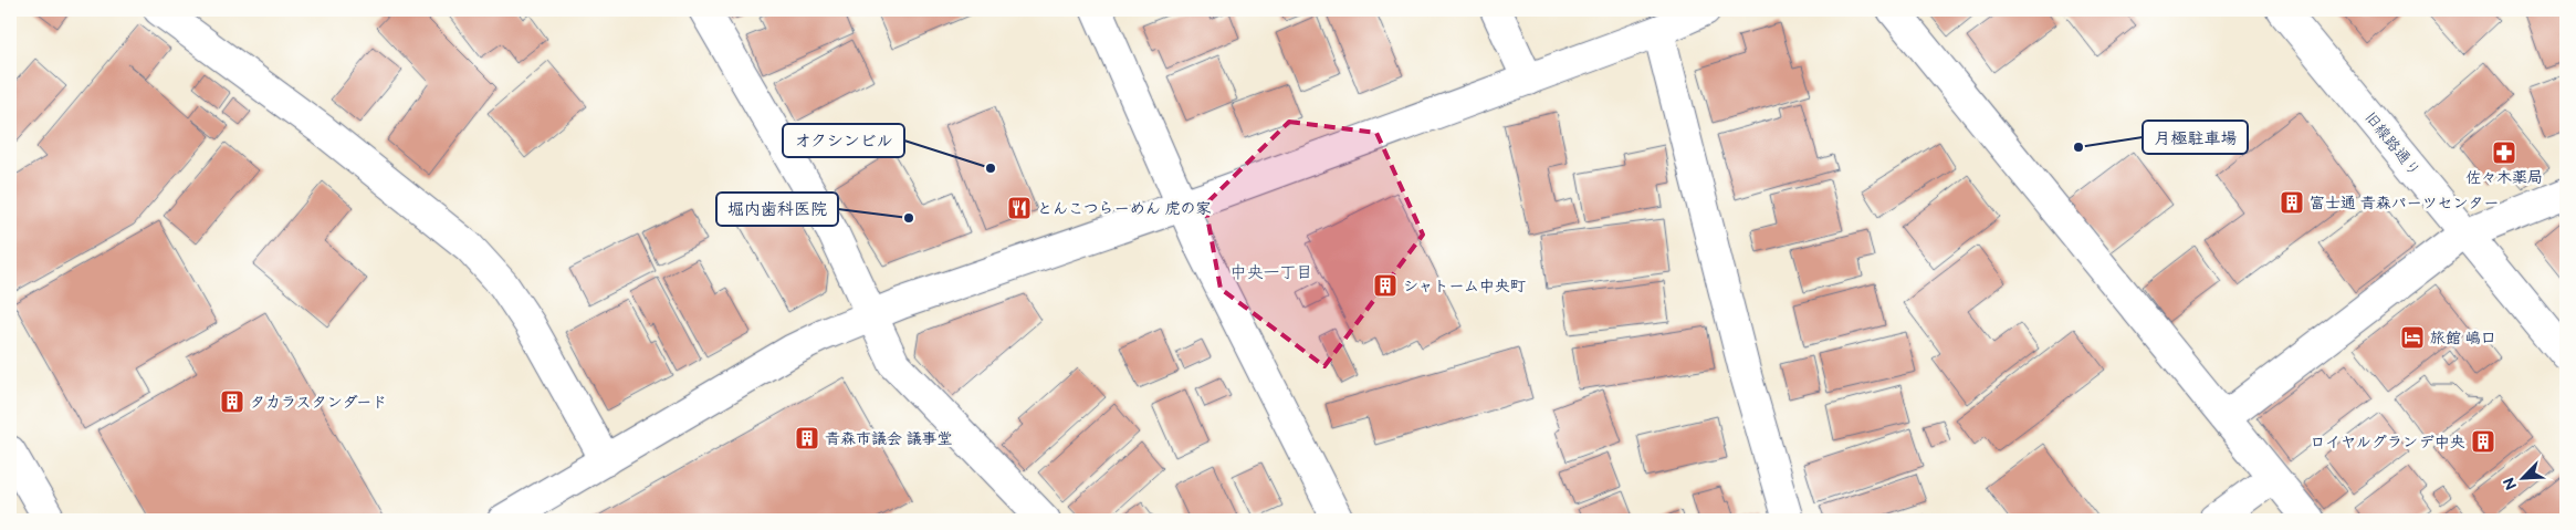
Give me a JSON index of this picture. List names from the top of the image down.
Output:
{
  "streets": {
    "main road": ["旧線路通り"]
  },
  "districts": ["中央一丁目"],
  "places": {
    "other": ["月極駐車場", "オクシンビル", "堀内歯科医院"],
    "pharmacy": ["佐々木薬局"],
    "building": [
      "富士通 青森パーツセンター",
      "シャトーム中央町",
      "タカラスタンダード",
      "青森市議会 議事堂",
      "ロイヤルグランデ中央"
    ],
    "restaurant": ["とんこつらーめん 虎の家"],
    "hotel": ["旅館 嶋口"]
  },
  "north": "bottom left"
}
